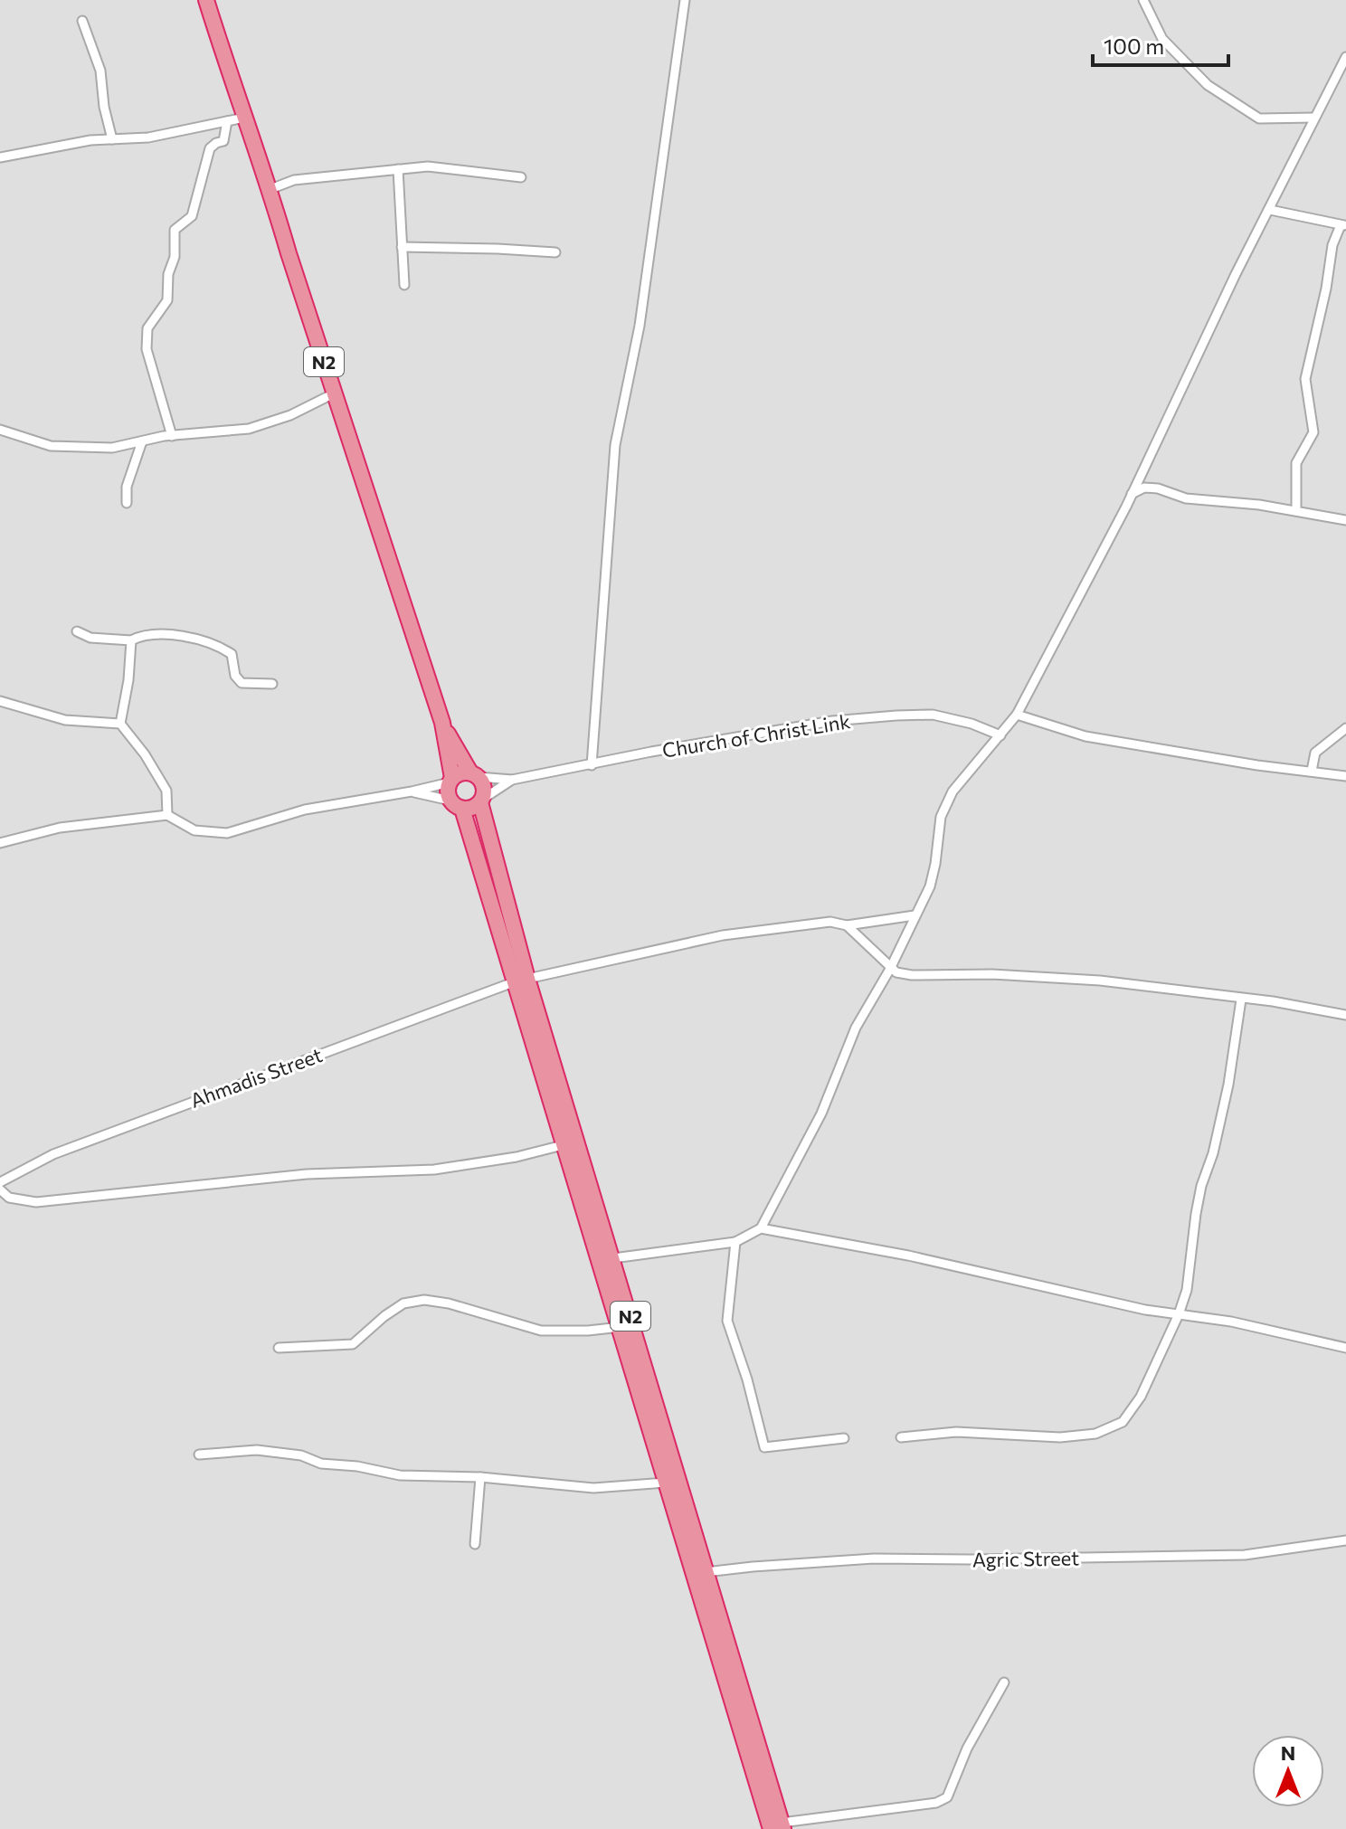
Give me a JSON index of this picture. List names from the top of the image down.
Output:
{
  "streets": {
    "highway": ["N2"],
    "street": ["Church of Christ Link", "Ahmadis Street", "Agric Street"]
  },
  "crossings": [
    ["N2", "Church of Christ Link"],
    ["N2", "Ahmadis Street"],
    ["N2", "Agric Street"]
  ],
  "scale_bar": "100 m",
  "north": "top"
}
